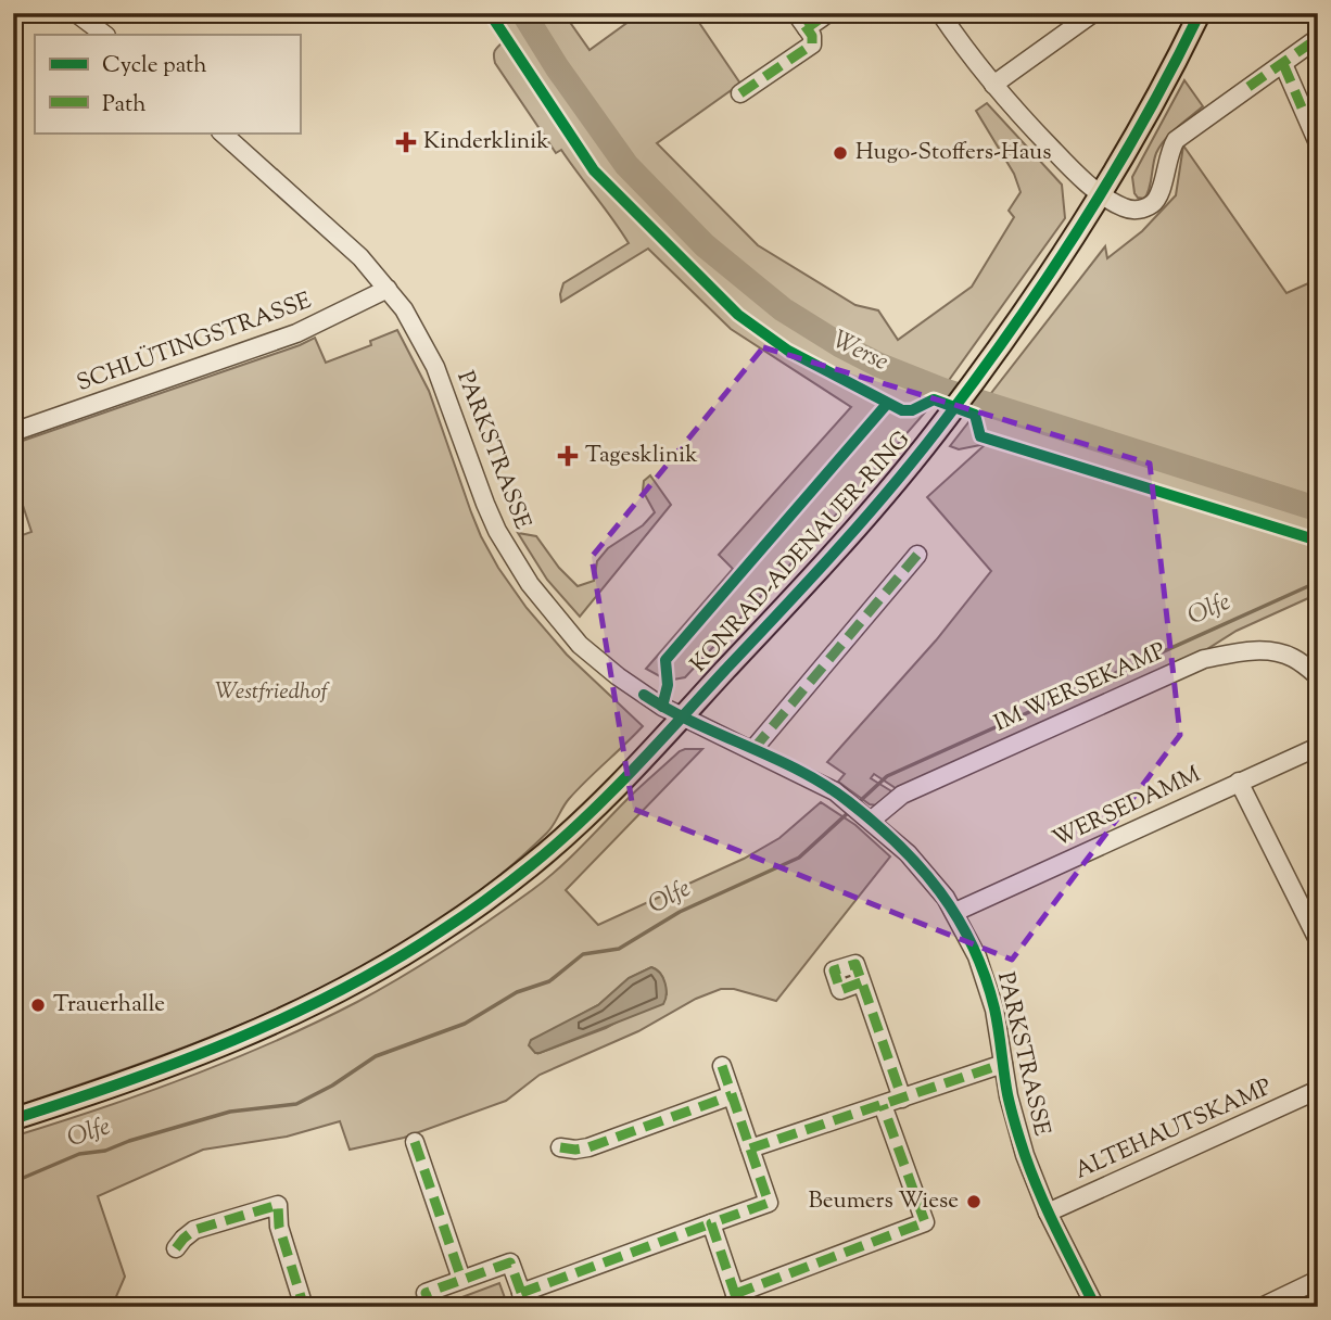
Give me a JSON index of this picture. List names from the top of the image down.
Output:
{
  "streets": {
    "main road": ["KONRAD-ADENAUER-RING"],
    "street": [
      "SCHLÜTINGSTRASSE",
      "PARKSTRASSE",
      "IM WERSEKAMP",
      "WERSEDAMM",
      "ALTEHAUTSKAMP"
    ]
  },
  "crossings": [
    ["SCHLÜTINGSTRASSE", "PARKSTRASSE"],
    ["PARKSTRASSE", "KONRAD-ADENAUER-RING"],
    ["PARKSTRASSE", "IM WERSEKAMP"],
    ["PARKSTRASSE", "WERSEDAMM"],
    ["PARKSTRASSE", "ALTEHAUTSKAMP"]
  ],
  "water": ["Werse", "Olfe"],
  "parks": ["Westfriedhof"],
  "places": {
    "health": ["Kinderklinik", "Tagesklinik"],
    "other": ["Hugo-Stoffers-Haus", "Trauerhalle", "Beumers Wiese"]
  },
  "legend": ["Cycle path", "Path"]
}
